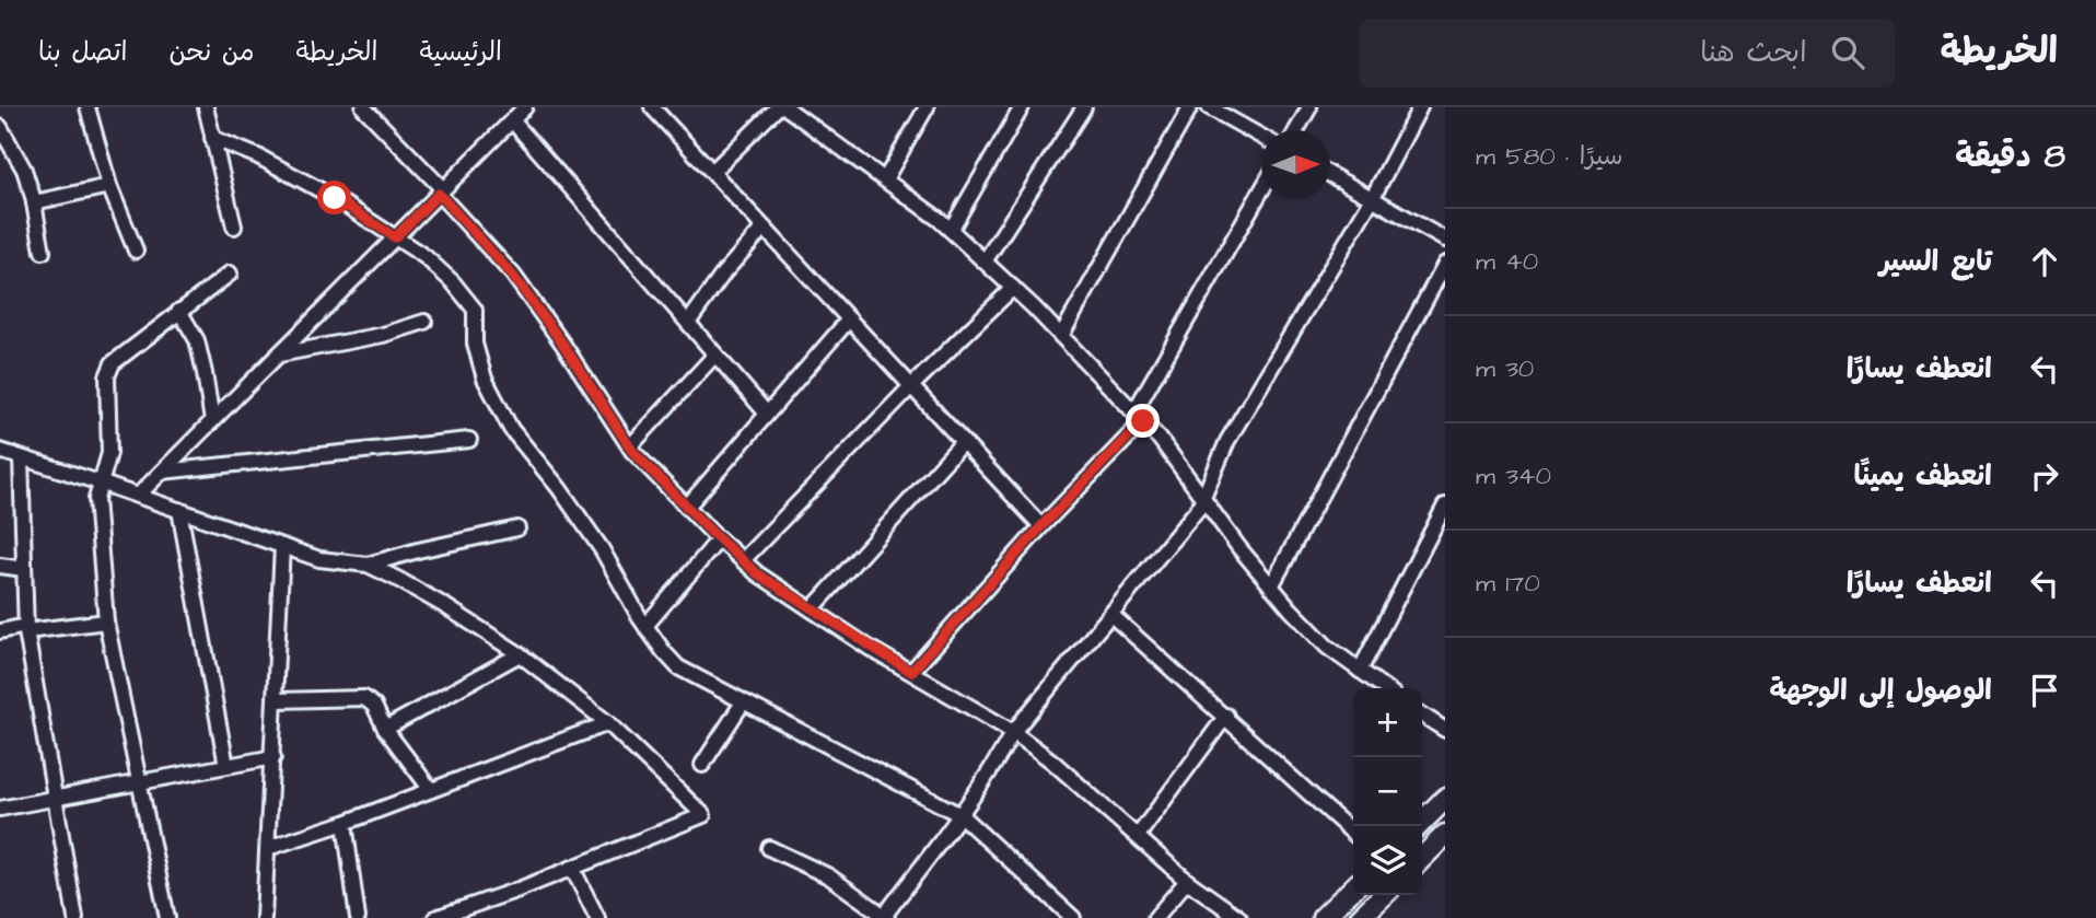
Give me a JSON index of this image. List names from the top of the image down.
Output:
{
  "north": "right",
  "page": {
    "header": "الخريطة",
    "search": "ابحث هنا",
    "nav": [
      "الرئيسية",
      "الخريطة",
      "من نحن",
      "اتصل بنا"
    ],
    "heading": ["8 دقيقة", "سيرًا · 580 m"],
    "list": [
      ["تابع السير", "40 m"],
      ["انعطف يسارًا", "30 m"],
      ["انعطف يمينًا", "340 m"],
      ["انعطف يسارًا", "170 m"],
      "الوصول إلى الوجهة"
    ],
    "map_buttons": ["+", "−"]
  }
}
